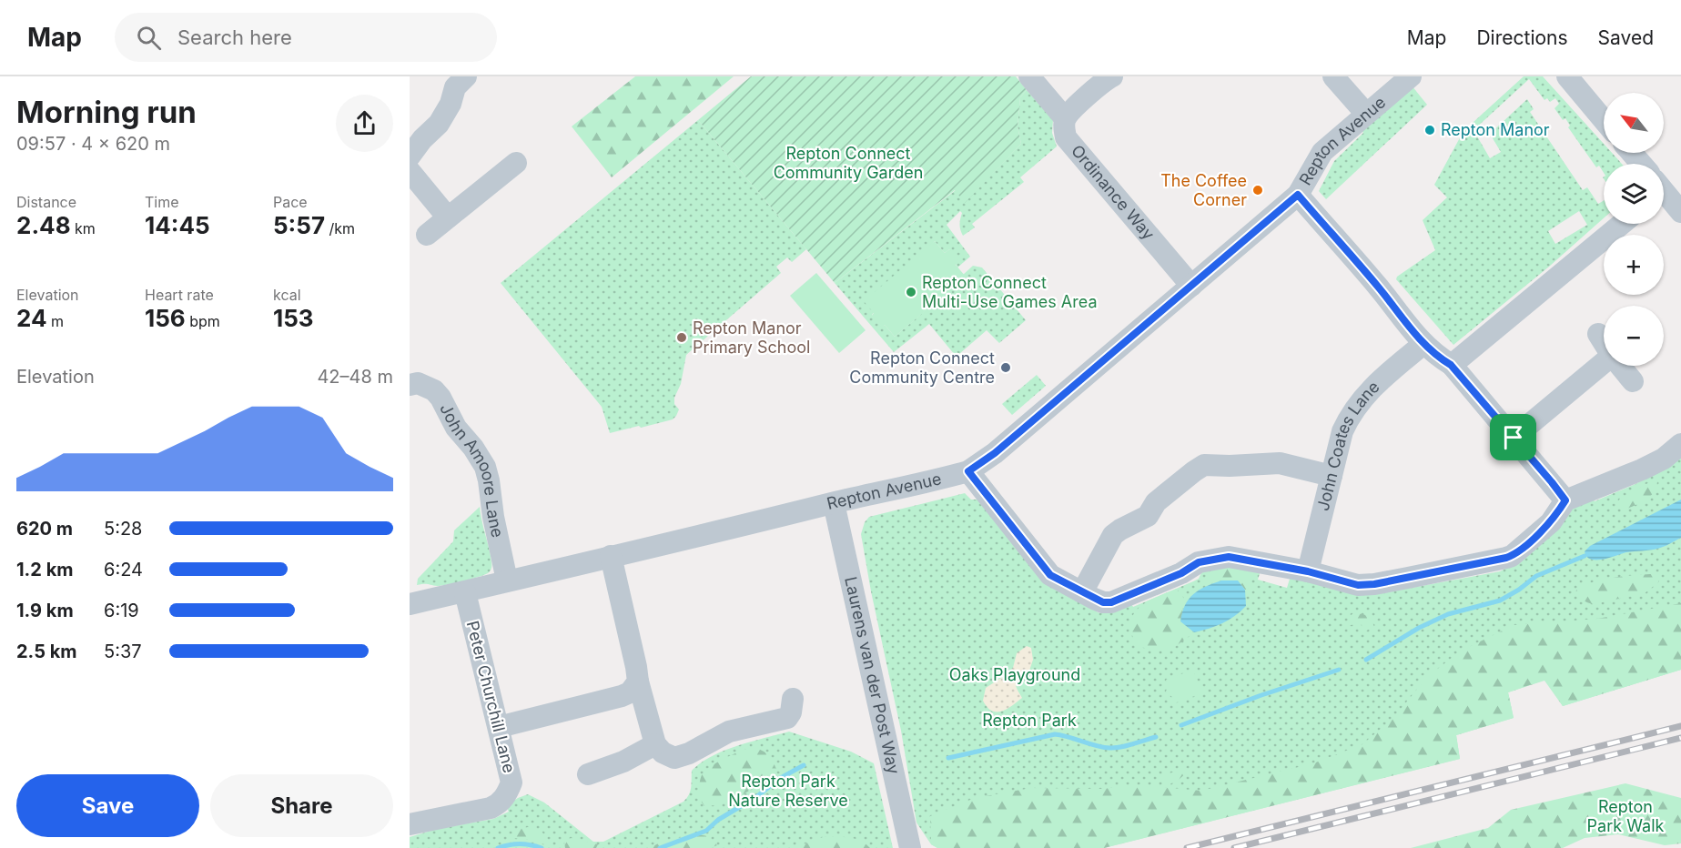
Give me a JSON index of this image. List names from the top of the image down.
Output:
{
  "streets": {
    "street": [
      "Repton Avenue",
      "Ordinance Way",
      "John Coates Lane",
      "John Amoore Lane",
      "Laurens van der Post Way",
      "Peter Churchill Lane"
    ]
  },
  "crossings": [
    ["Repton Avenue", "Ordinance Way"],
    ["Repton Avenue", "John Amoore Lane"],
    ["Repton Avenue", "Laurens van der Post Way"],
    ["Repton Avenue", "Peter Churchill Lane"]
  ],
  "parks": [
    "Repton Connect Community Garden",
    "Oaks Playground",
    "Repton Park",
    "Repton Park Nature Reserve",
    "Repton Park Walk"
  ],
  "places": [
    "Repton Manor",
    "The Coffee Corner",
    "Repton Connect Multi-Use Games Area",
    "Repton Manor Primary School",
    "Repton Connect Community Centre"
  ],
  "north": "top left",
  "page": {
    "header": "Map",
    "search": "Search here",
    "nav": ["Map", "Directions", "Saved"],
    "heading": ["Morning run", "09:57 · 4 × 620 m"],
    "map_buttons": ["+", "−"],
    "stats": [
      ["Distance", "2.48 km"],
      ["Time", "14:45"],
      ["Pace", "5:57 /km"],
      ["Elevation", "24 m"],
      ["Heart rate", "156 bpm"],
      ["kcal", "153"]
    ],
    "chart": ["Elevation", "42–48 m"],
    "list": [
      {
        "name": "620 m",
        "note": "5:28"
      },
      {
        "name": "1.2 km",
        "note": "6:24"
      },
      {
        "name": "1.9 km",
        "note": "6:19"
      },
      {
        "name": "2.5 km",
        "note": "5:37"
      }
    ],
    "buttons": ["Save", "Share"]
  }
}
